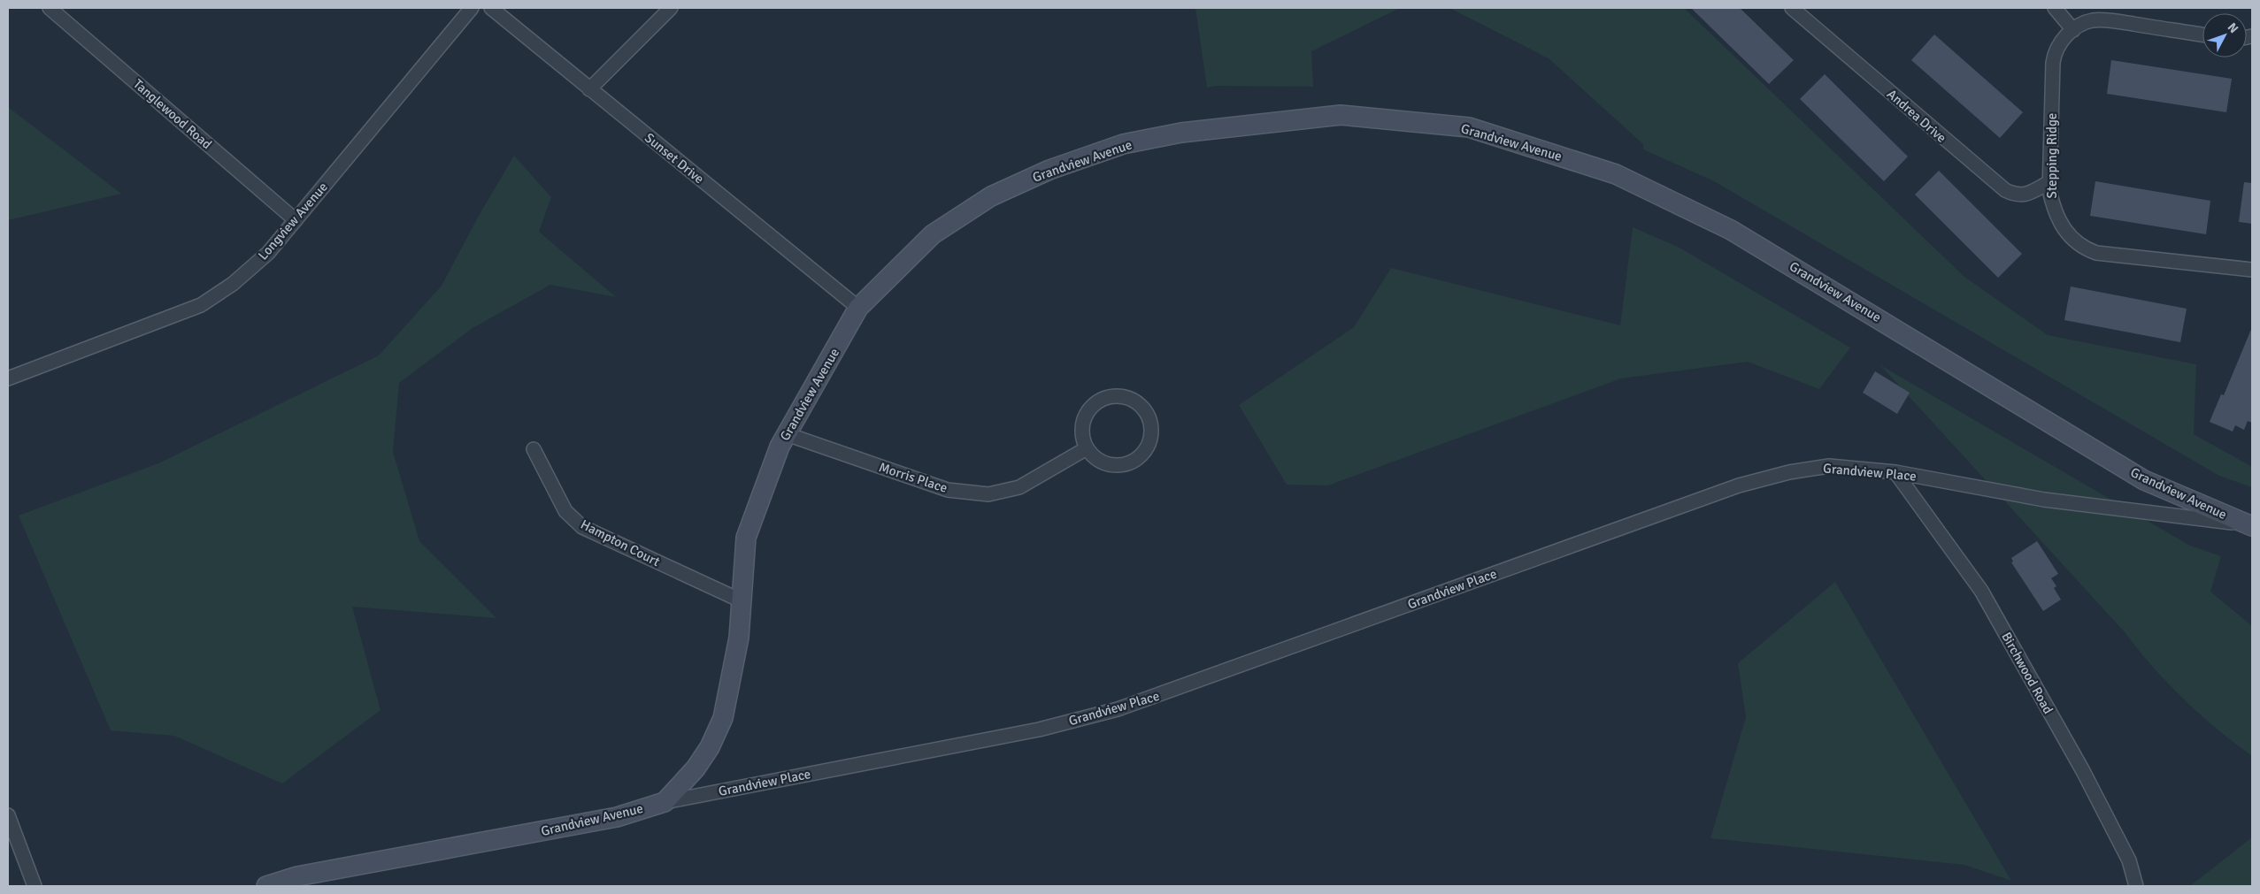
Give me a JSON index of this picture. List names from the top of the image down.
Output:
{
  "streets": {
    "main road": ["Grandview Avenue"],
    "street": [
      "Tanglewood Road",
      "Andrea Drive",
      "Stepping Ridge",
      "Sunset Drive",
      "Longview Avenue",
      "Grandview Place",
      "Morris Place",
      "Hampton Court",
      "Birchwood Road"
    ]
  },
  "crossings": [
    ["Tanglewood Road", "Longview Avenue"],
    ["Andrea Drive", "Stepping Ridge"],
    ["Grandview Avenue", "Sunset Drive"],
    ["Grandview Avenue", "Grandview Place"],
    ["Grandview Avenue", "Morris Place"],
    ["Grandview Avenue", "Hampton Court"],
    ["Grandview Place", "Birchwood Road"]
  ],
  "north": "top right"
}
